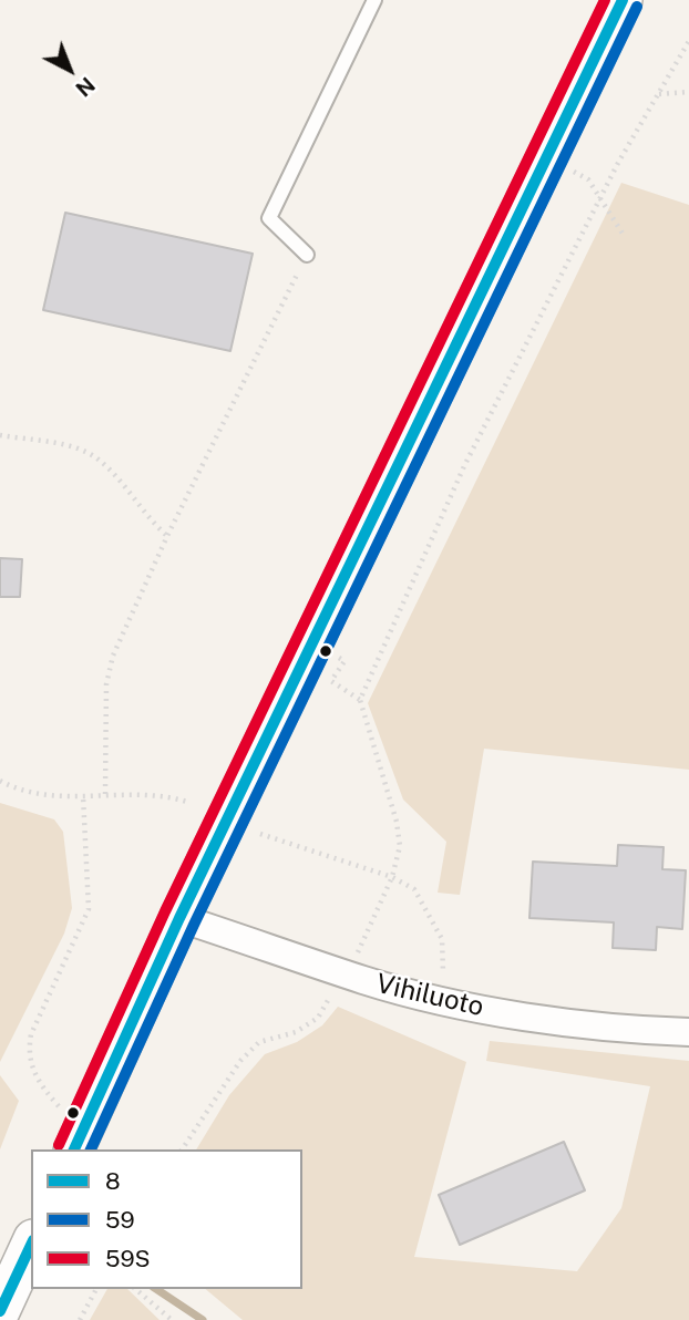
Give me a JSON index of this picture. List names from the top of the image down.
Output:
{
  "streets": {
    "street": ["Vihiluoto"]
  },
  "lines": ["transit line 8", "transit line 59S", "transit line 59"],
  "legend": ["8", "59", "59S"],
  "north": "bottom right"
}
